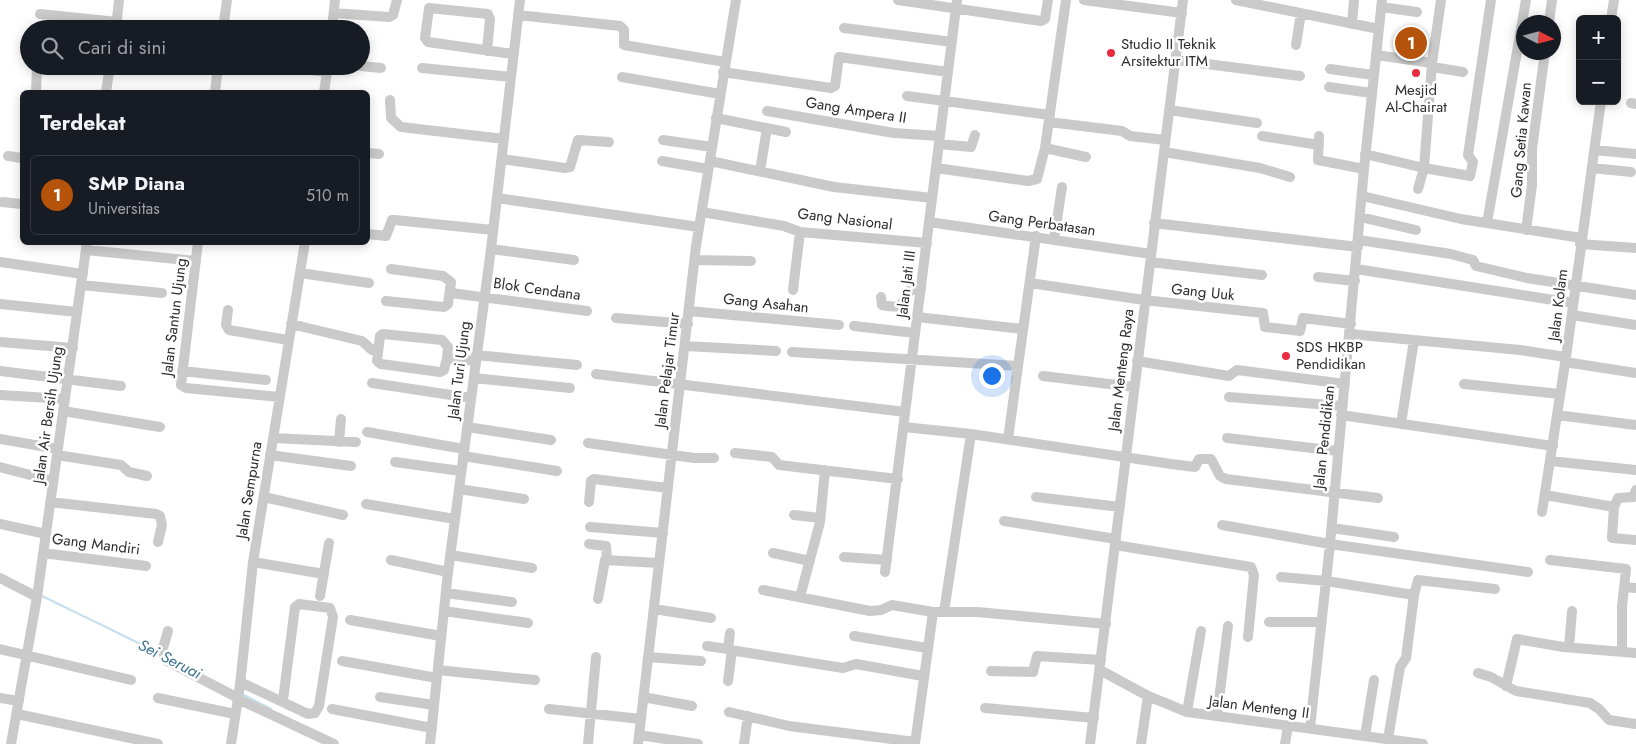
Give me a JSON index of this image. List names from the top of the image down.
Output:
{
  "streets": {
    "street": [
      "Gang Ampera II",
      "Gang Setia Kawan",
      "Gang Nasional",
      "Gang Perbatasan",
      "Jalan Jati III",
      "Blok Cendana",
      "Gang Uuk",
      "Gang Asahan",
      "Jalan Kolam",
      "Jalan Santun Ujung",
      "Jalan Turi Ujung",
      "Jalan Pelajar Timur",
      "Jalan Menteng Raya",
      "Jalan Air Bersih Ujung",
      "Jalan Pendidikan",
      "Jalan Sempurna",
      "Gang Mandiri",
      "Jalan Menteng II"
    ]
  },
  "crossings": [
    ["Gang Ampera II", "Jalan Jati III"],
    ["Gang Nasional", "Jalan Jati III"],
    ["Gang Nasional", "Jalan Pelajar Timur"],
    ["Gang Perbatasan", "Jalan Jati III"],
    ["Gang Perbatasan", "Jalan Menteng Raya"],
    ["Blok Cendana", "Jalan Turi Ujung"],
    ["Gang Uuk", "Jalan Menteng Raya"],
    ["Gang Uuk", "Jalan Pendidikan"],
    ["Gang Asahan", "Jalan Pelajar Timur"],
    ["Jalan Santun Ujung", "Jalan Sempurna"],
    ["Jalan Menteng Raya", "Jalan Menteng II"],
    ["Jalan Air Bersih Ujung", "Gang Mandiri"],
    ["Jalan Pendidikan", "Jalan Menteng II"]
  ],
  "water": ["Sei Seruai"],
  "places": ["Studio II Teknik Arsitektur ITM", "Mesjid Al-Chairat", "SDS HKBP Pendidikan"],
  "north": "right",
  "page": {
    "map_buttons": ["+", "−"],
    "search": "Cari di sini",
    "pins": "1",
    "heading": "Terdekat",
    "list": [
      {
        "mark": "1",
        "name": "SMP Diana",
        "note": "Universitas",
        "value": "510 m"
      }
    ]
  }
}
